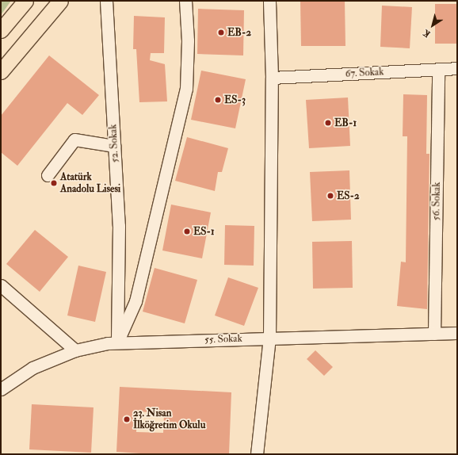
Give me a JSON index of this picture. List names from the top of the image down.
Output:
{
  "streets": {
    "street": [
      "67. Sokak",
      "52. Sokak",
      "56. Sokak",
      "55. Sokak"
    ]
  },
  "crossings": [
    ["67. Sokak", "56. Sokak"],
    ["52. Sokak", "55. Sokak"],
    ["56. Sokak", "55. Sokak"]
  ],
  "places": [
    "EB-2",
    "ES-3",
    "EB-1",
    "Atatürk Anadolu Lisesi",
    "ES-2",
    "ES-1",
    "23. Nisan İlköğretim Okulu"
  ],
  "north": "bottom left"
}
